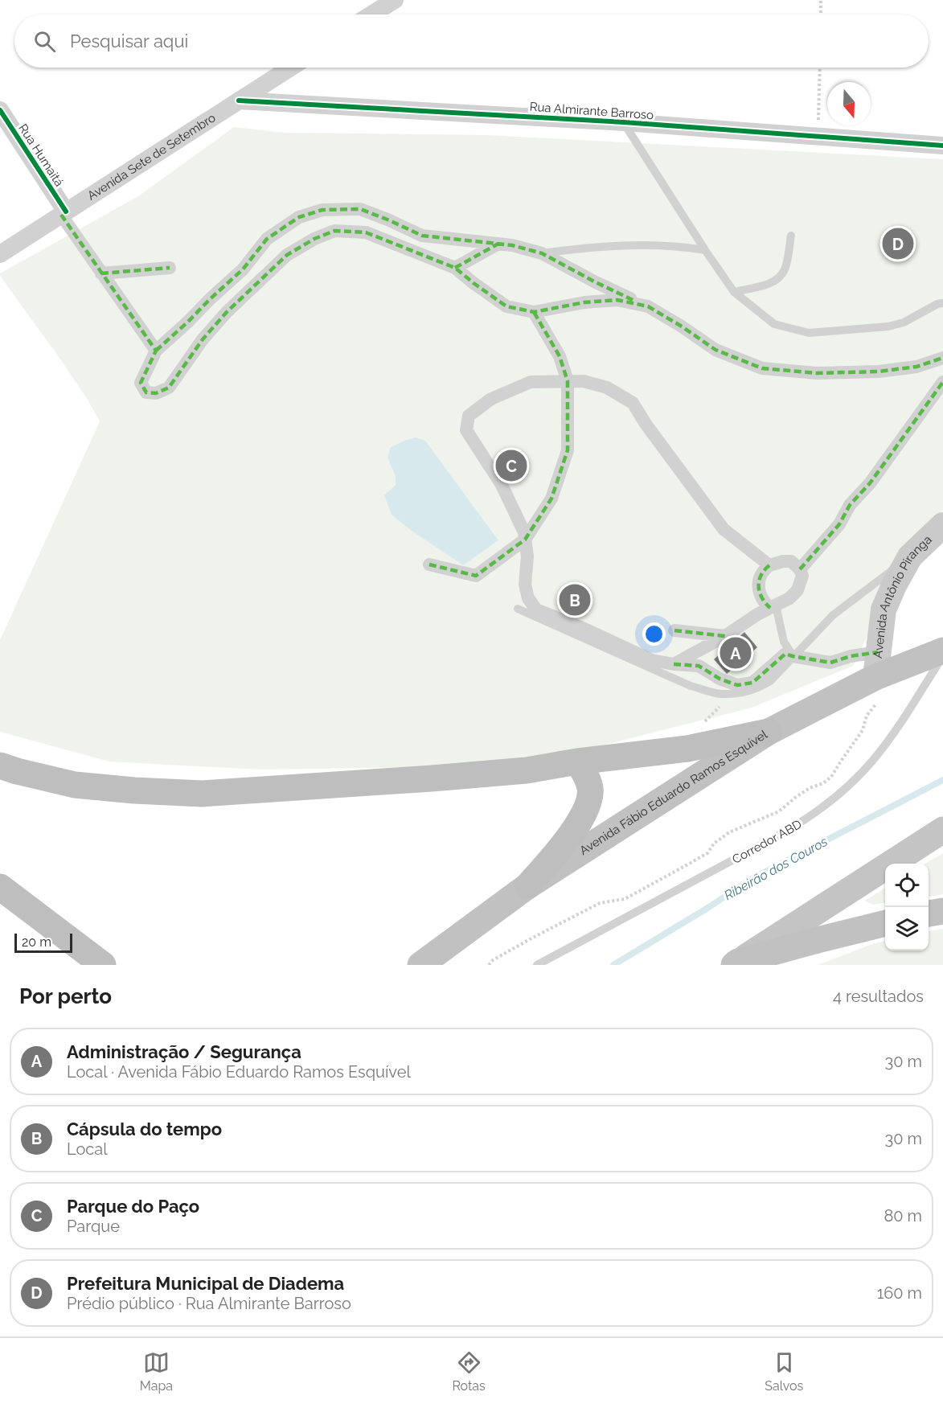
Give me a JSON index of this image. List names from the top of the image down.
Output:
{
  "streets": {
    "highway": ["Avenida Fábio Eduardo Ramos Esquível"],
    "main road": ["Avenida Antônio Piranga"],
    "street": ["Rua Almirante Barroso", "Rua Humaitá", "Avenida Sete de Setembro"],
    "lane": ["Corredor ABD"]
  },
  "crossings": [
    ["Rua Almirante Barroso", "Avenida Sete de Setembro"],
    ["Rua Humaitá", "Avenida Sete de Setembro"],
    ["Avenida Antônio Piranga", "Avenida Fábio Eduardo Ramos Esquível"]
  ],
  "water": ["Ribeirão dos Couros"],
  "scale_bar": "20 m",
  "north": "bottom",
  "page": {
    "search": "Pesquisar aqui",
    "pins": [
      "D",
      "C",
      "B",
      "A"
    ],
    "scale": "20 m",
    "heading": ["Por perto", "4 resultados"],
    "list": [
      {
        "mark": "A",
        "name": "Administração / Segurança",
        "note": "Local · Avenida Fábio Eduardo Ramos Esquível",
        "value": "30 m"
      },
      {
        "mark": "B",
        "name": "Cápsula do tempo",
        "note": "Local",
        "value": "30 m"
      },
      {
        "mark": "C",
        "name": "Parque do Paço",
        "note": "Parque",
        "value": "80 m"
      },
      {
        "mark": "D",
        "name": "Prefeitura Municipal de Diadema",
        "note": "Prédio público · Rua Almirante Barroso",
        "value": "160 m"
      }
    ],
    "nav": ["Mapa", "Rotas", "Salvos"]
  }
}
